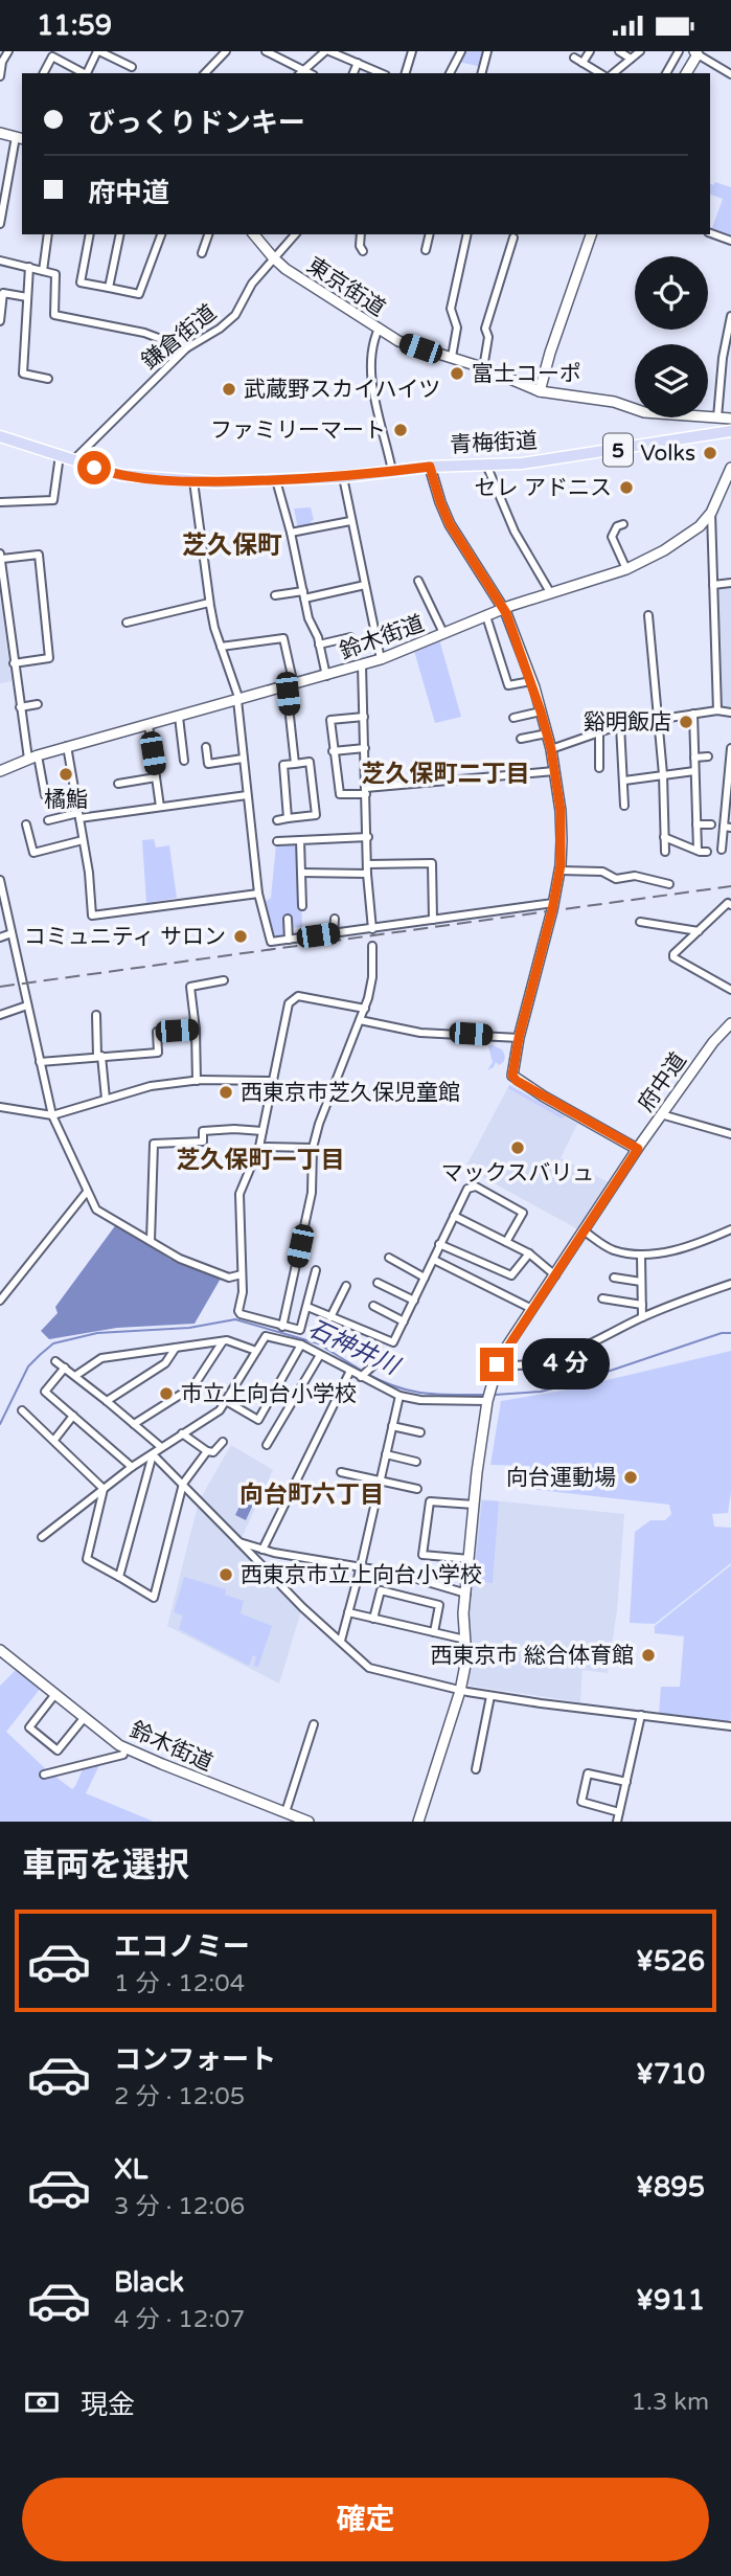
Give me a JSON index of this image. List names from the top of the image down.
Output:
{
  "streets": {
    "main road": ["青梅街道", "5"],
    "street": [
      "東京街道",
      "鎌倉街道",
      "鈴木街道",
      "府中道"
    ]
  },
  "crossings": [
    ["東京街道", "鎌倉街道"],
    ["鎌倉街道", "青梅街道"]
  ],
  "districts": [
    "芝久保町",
    "芝久保町二丁目",
    "芝久保町一丁目",
    "向台町六丁目"
  ],
  "water": ["石神井川"],
  "places": [
    "富士コーポ",
    "武蔵野スカイハイツ",
    "ファミリーマート",
    "Volks",
    "セレ アドニス",
    "谿明飯店",
    "橘鮨",
    "コミュニティ サロン",
    "西東京市芝久保児童館",
    "マックスバリュ",
    "市立上向台小学校",
    "向台運動場",
    "西東京市立上向台小学校",
    "西東京市 総合体育館"
  ],
  "page": {
    "status": "11:59",
    "banner": ["びっくりドンキー", "府中道"],
    "bubble": "4 分",
    "heading": "車両を選択",
    "list": [
      {
        "name": "エコノミー",
        "note": "1 分 · 12:04",
        "value": "¥526"
      },
      {
        "name": "コンフォート",
        "note": "2 分 · 12:05",
        "value": "¥710"
      },
      {
        "name": "XL",
        "note": "3 分 · 12:06",
        "value": "¥895"
      },
      {
        "name": "Black",
        "note": "4 分 · 12:07",
        "value": "¥911"
      }
    ],
    "pay": ["現金", "1.3 km"],
    "buttons": "確定"
  }
}
